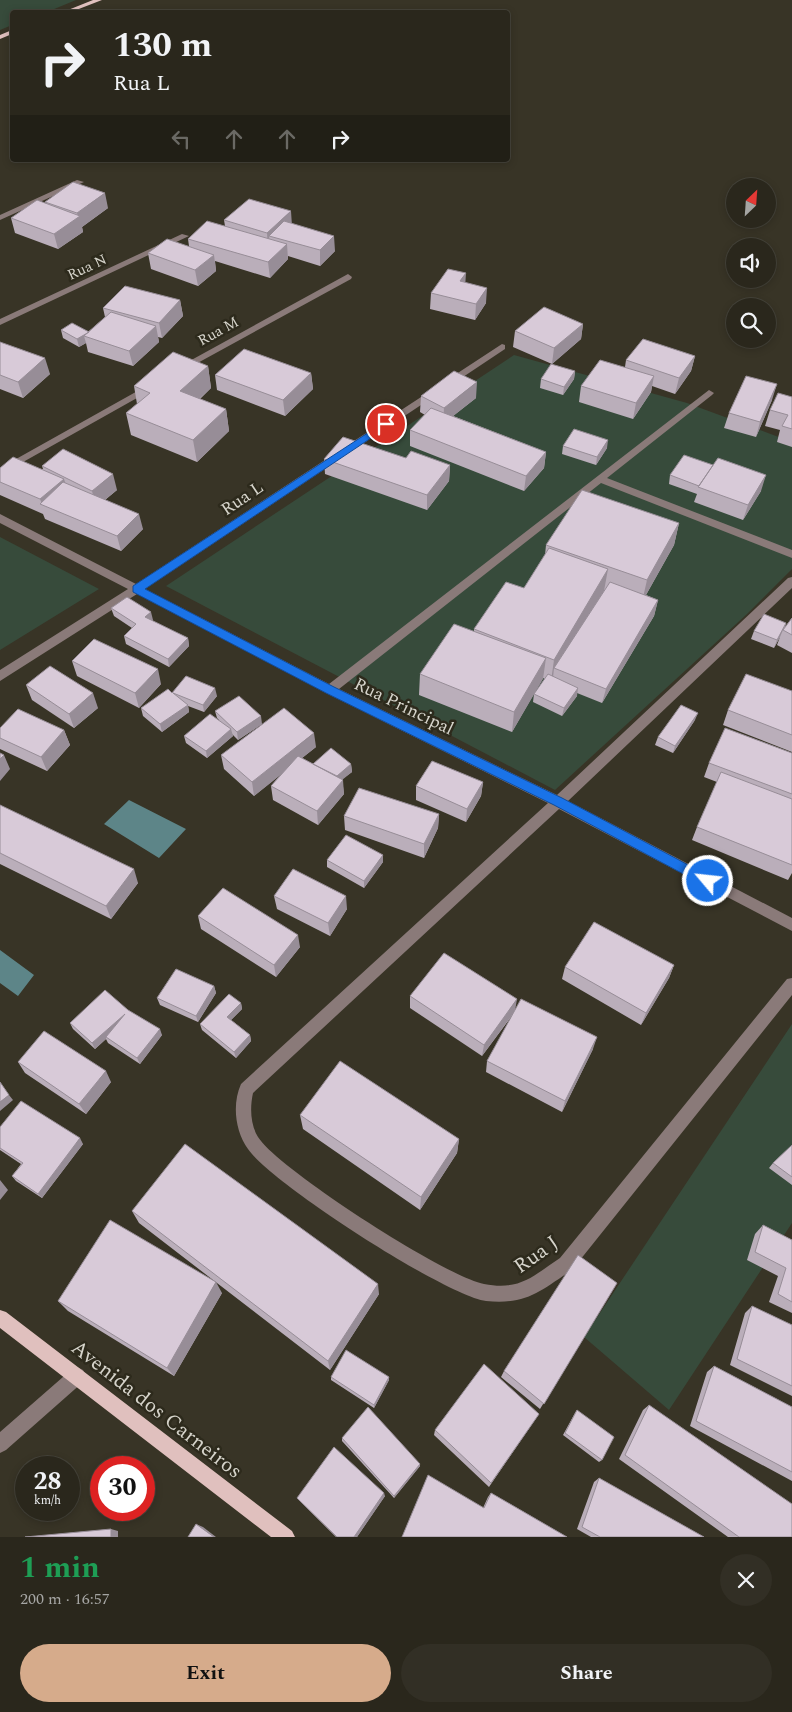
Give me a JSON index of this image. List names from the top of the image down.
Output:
{
  "streets": {
    "main road": ["Avenida dos Carneiros"],
    "street": [
      "Rua N",
      "Rua M",
      "Rua L",
      "Rua Principal",
      "Rua J"
    ]
  },
  "crossings": [
    ["Rua L", "Rua Principal"],
    ["Rua Principal", "Rua J"]
  ],
  "north": "top right",
  "page": {
    "turn": ["130 m", "Rua L"],
    "speed": "28 km/h",
    "limit": "30",
    "heading": ["1 min", "200 m · 16:57"],
    "buttons": ["Exit", "Share"]
  }
}
